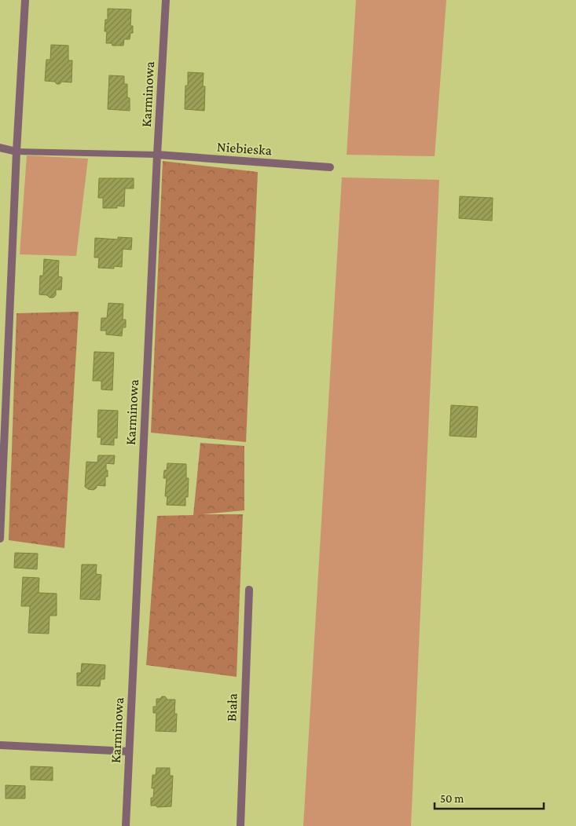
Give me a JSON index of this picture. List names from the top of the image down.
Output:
{
  "streets": {
    "street": ["Karminowa", "Niebieska", "Biała"]
  },
  "crossings": [
    ["Karminowa", "Niebieska"]
  ],
  "scale_bar": "50 m"
}
